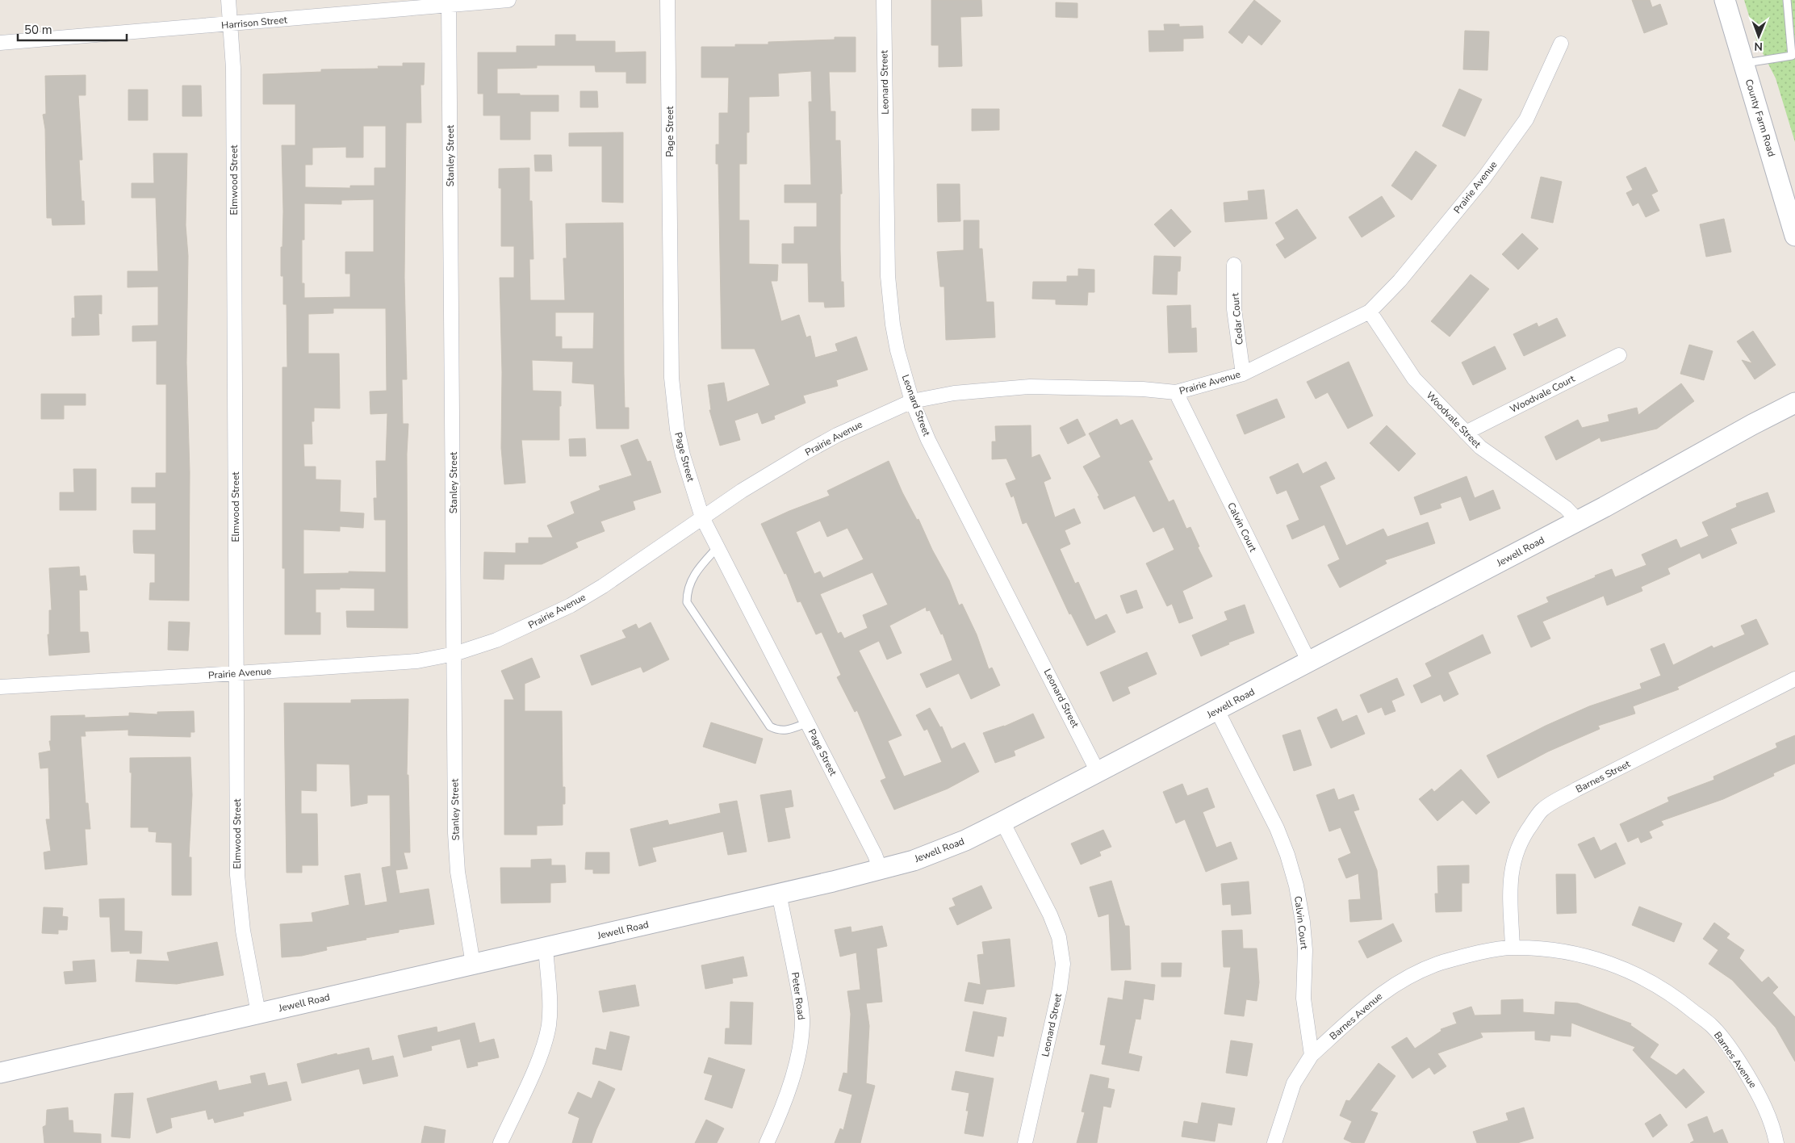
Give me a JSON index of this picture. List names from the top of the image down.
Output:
{
  "streets": {
    "street": [
      "Harrison Street",
      "Leonard Street",
      "County Farm Road",
      "Page Street",
      "Stanley Street",
      "Elmwood Street",
      "Prairie Avenue",
      "Cedar Court",
      "Woodvale Court",
      "Woodvale Street",
      "Calvin Court",
      "Jewell Road",
      "Barnes Street",
      "Peter Road",
      "Barnes Avenue"
    ]
  },
  "crossings": [
    ["Harrison Street", "Stanley Street"],
    ["Harrison Street", "Elmwood Street"],
    ["Leonard Street", "Prairie Avenue"],
    ["Leonard Street", "Jewell Road"],
    ["Page Street", "Prairie Avenue"],
    ["Page Street", "Jewell Road"],
    ["Stanley Street", "Prairie Avenue"],
    ["Stanley Street", "Jewell Road"],
    ["Elmwood Street", "Prairie Avenue"],
    ["Elmwood Street", "Jewell Road"],
    ["Prairie Avenue", "Cedar Court"],
    ["Prairie Avenue", "Woodvale Street"],
    ["Prairie Avenue", "Calvin Court"],
    ["Woodvale Court", "Woodvale Street"],
    ["Woodvale Street", "Jewell Road"],
    ["Calvin Court", "Jewell Road"],
    ["Calvin Court", "Barnes Avenue"],
    ["Jewell Road", "Peter Road"],
    ["Barnes Street", "Barnes Avenue"]
  ],
  "scale_bar": "50 m",
  "north": "bottom"
}
